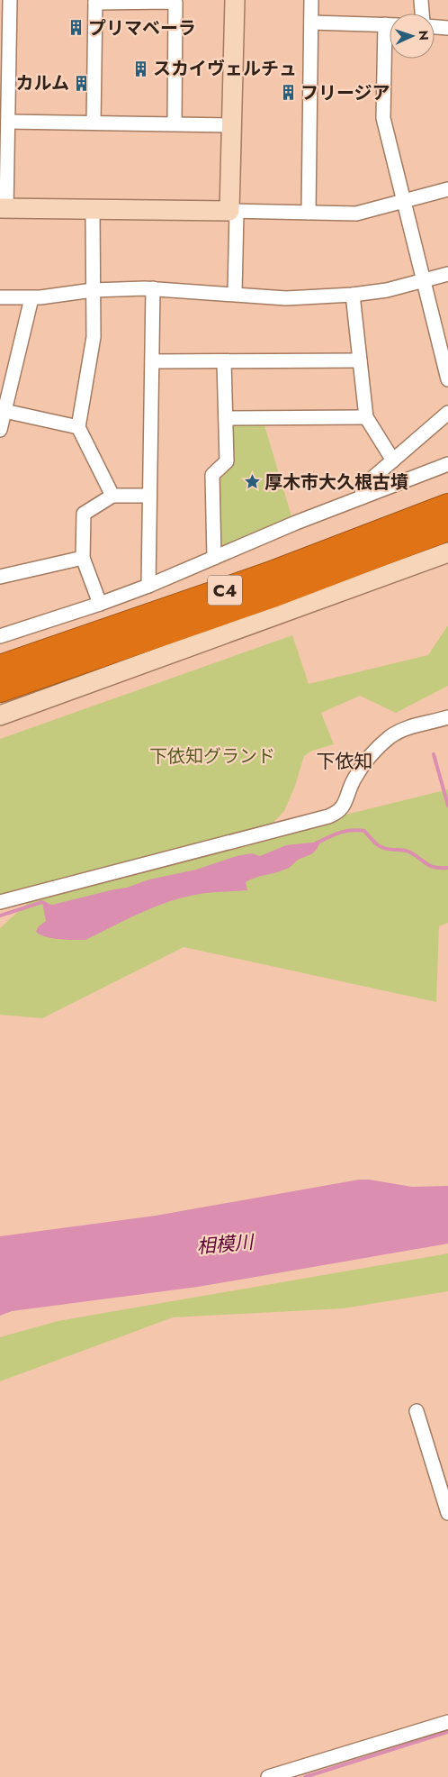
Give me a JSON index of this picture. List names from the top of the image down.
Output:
{
  "streets": {
    "highway": ["C4"]
  },
  "districts": ["下依知"],
  "water": ["相模川"],
  "parks": ["下依知グランド"],
  "places": {
    "building": [
      "プリマベーラ",
      "スカイヴェルチュ",
      "カルム",
      "フリージア"
    ],
    "place": ["厚木市大久根古墳"]
  },
  "north": "right"
}
